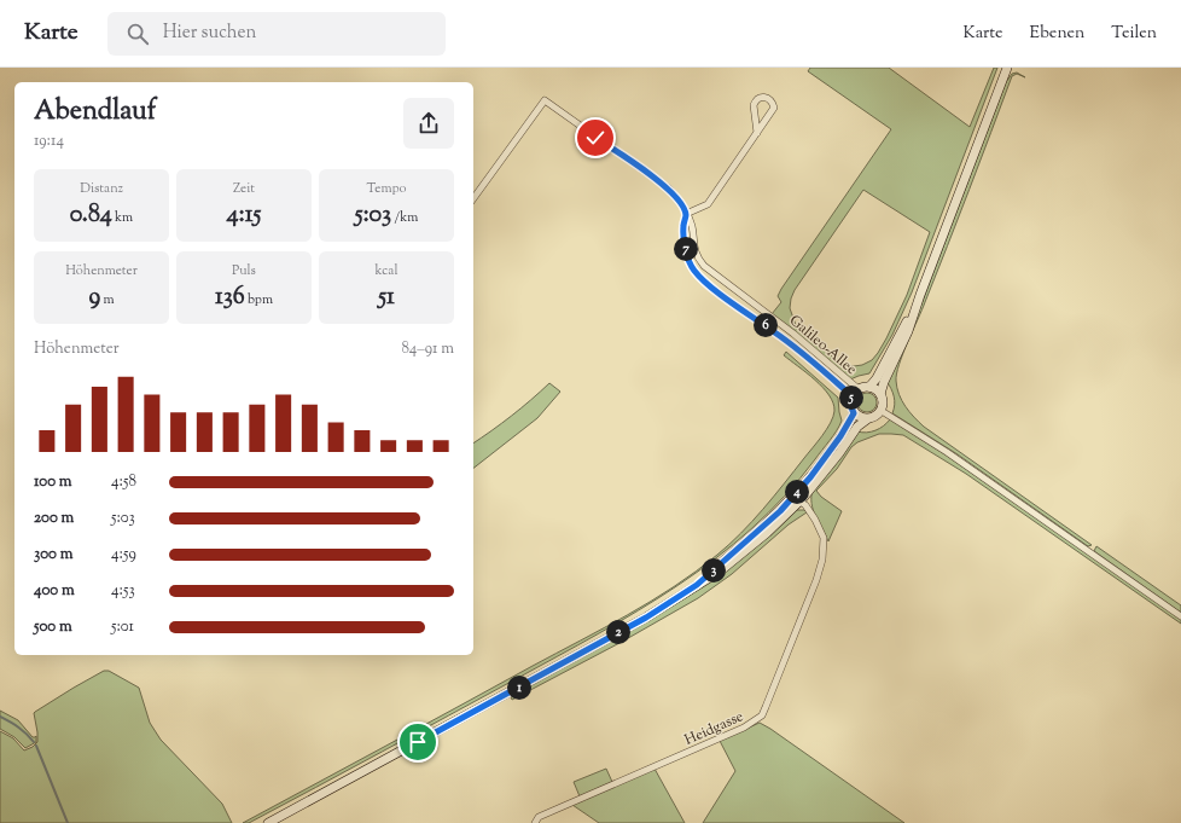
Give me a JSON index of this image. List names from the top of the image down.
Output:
{
  "streets": {
    "street": ["Galileo-Allee", "Heidgasse"]
  },
  "page": {
    "header": "Karte",
    "search": "Hier suchen",
    "nav": ["Karte", "Ebenen", "Teilen"],
    "heading": ["Abendlauf", "19:14"],
    "stats": [
      ["Distanz", "0.84 km"],
      ["Zeit", "4:15"],
      ["Tempo", "5:03 /km"],
      ["Höhenmeter", "9 m"],
      ["Puls", "136 bpm"],
      ["kcal", "51"]
    ],
    "pins": [
      "7",
      "6",
      "5",
      "4",
      "3",
      "2",
      "1"
    ],
    "chart": ["Höhenmeter", "84–91 m"],
    "list": [
      {
        "name": "100 m",
        "note": "4:58"
      },
      {
        "name": "200 m",
        "note": "5:03"
      },
      {
        "name": "300 m",
        "note": "4:59"
      },
      {
        "name": "400 m",
        "note": "4:53"
      },
      {
        "name": "500 m",
        "note": "5:01"
      }
    ]
  }
}
